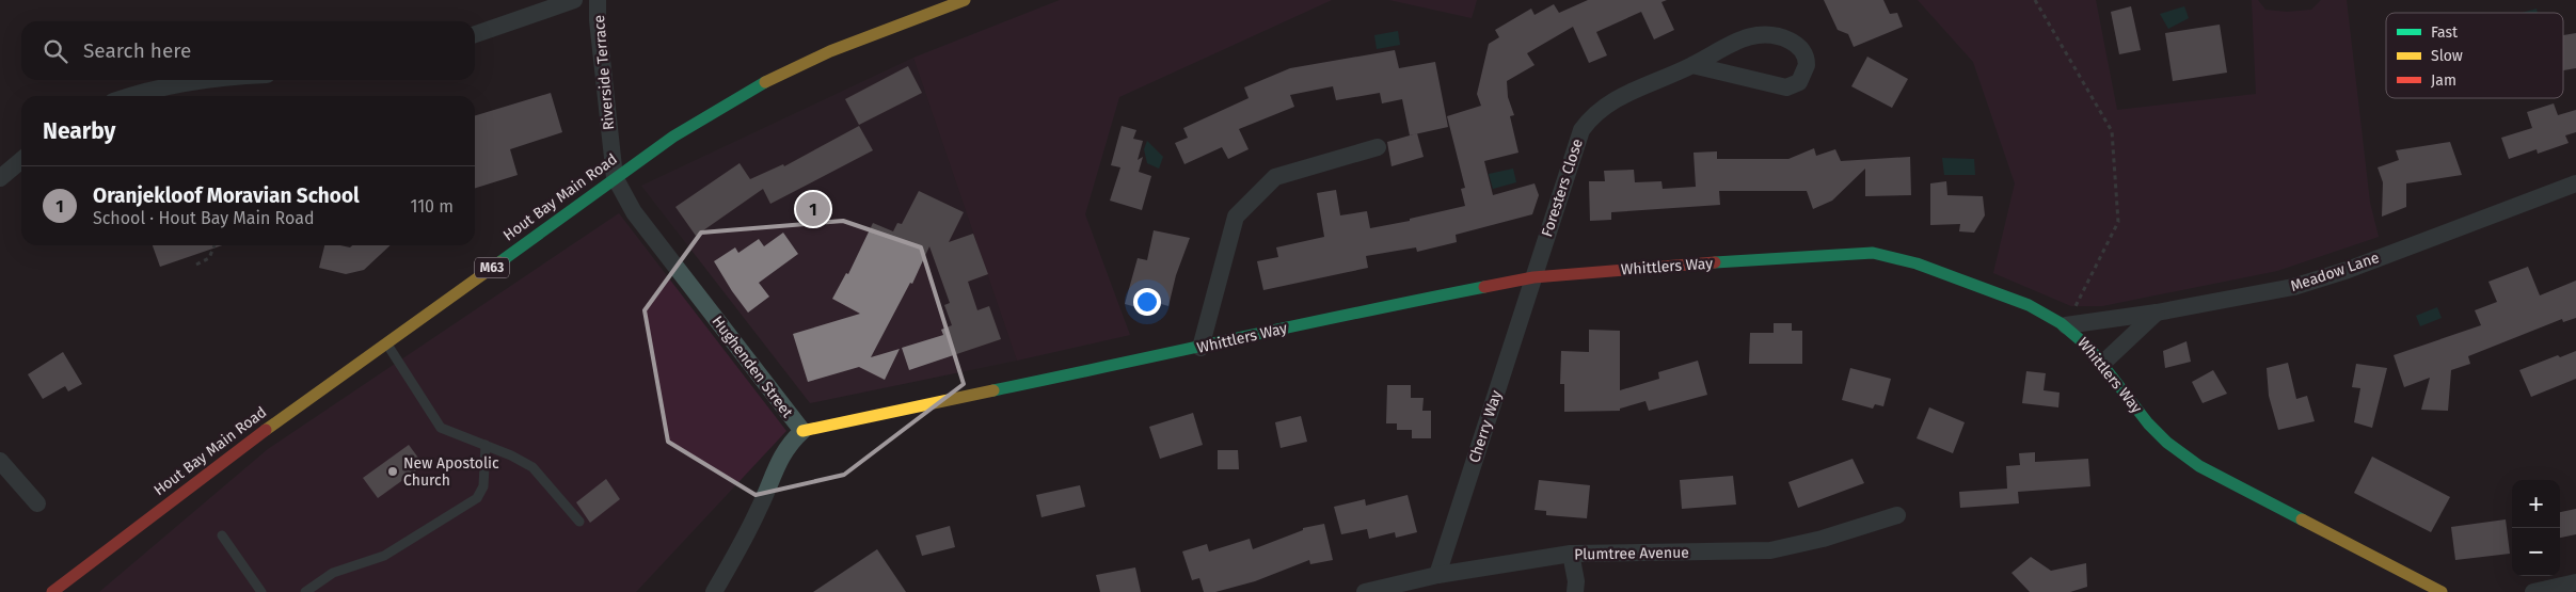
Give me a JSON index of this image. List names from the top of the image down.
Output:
{
  "streets": {
    "street": [
      "Riverside Terrace",
      "Foresters Close",
      "Hout Bay Main Road",
      "Whittlers Way",
      "M63",
      "Meadow Lane",
      "Hughenden Street",
      "Cherry Way",
      "Plumtree Avenue"
    ]
  },
  "crossings": [
    ["Riverside Terrace", "Hout Bay Main Road"],
    ["Riverside Terrace", "Hughenden Street"],
    ["Foresters Close", "Whittlers Way"],
    ["Foresters Close", "Cherry Way"],
    ["Hout Bay Main Road", "Hughenden Street"],
    ["Whittlers Way", "Meadow Lane"],
    ["Whittlers Way", "Hughenden Street"],
    ["Whittlers Way", "Cherry Way"],
    ["Cherry Way", "Plumtree Avenue"]
  ],
  "places": ["New Apostolic Church"],
  "legend": ["Fast", "Slow", "Jam"],
  "page": {
    "search": "Search here",
    "heading": "Nearby",
    "list": [
      {
        "mark": "1",
        "name": "Oranjekloof Moravian School",
        "note": "School · Hout Bay Main Road",
        "value": "110 m"
      }
    ],
    "pins": "1",
    "map_buttons": ["+", "−"]
  }
}
